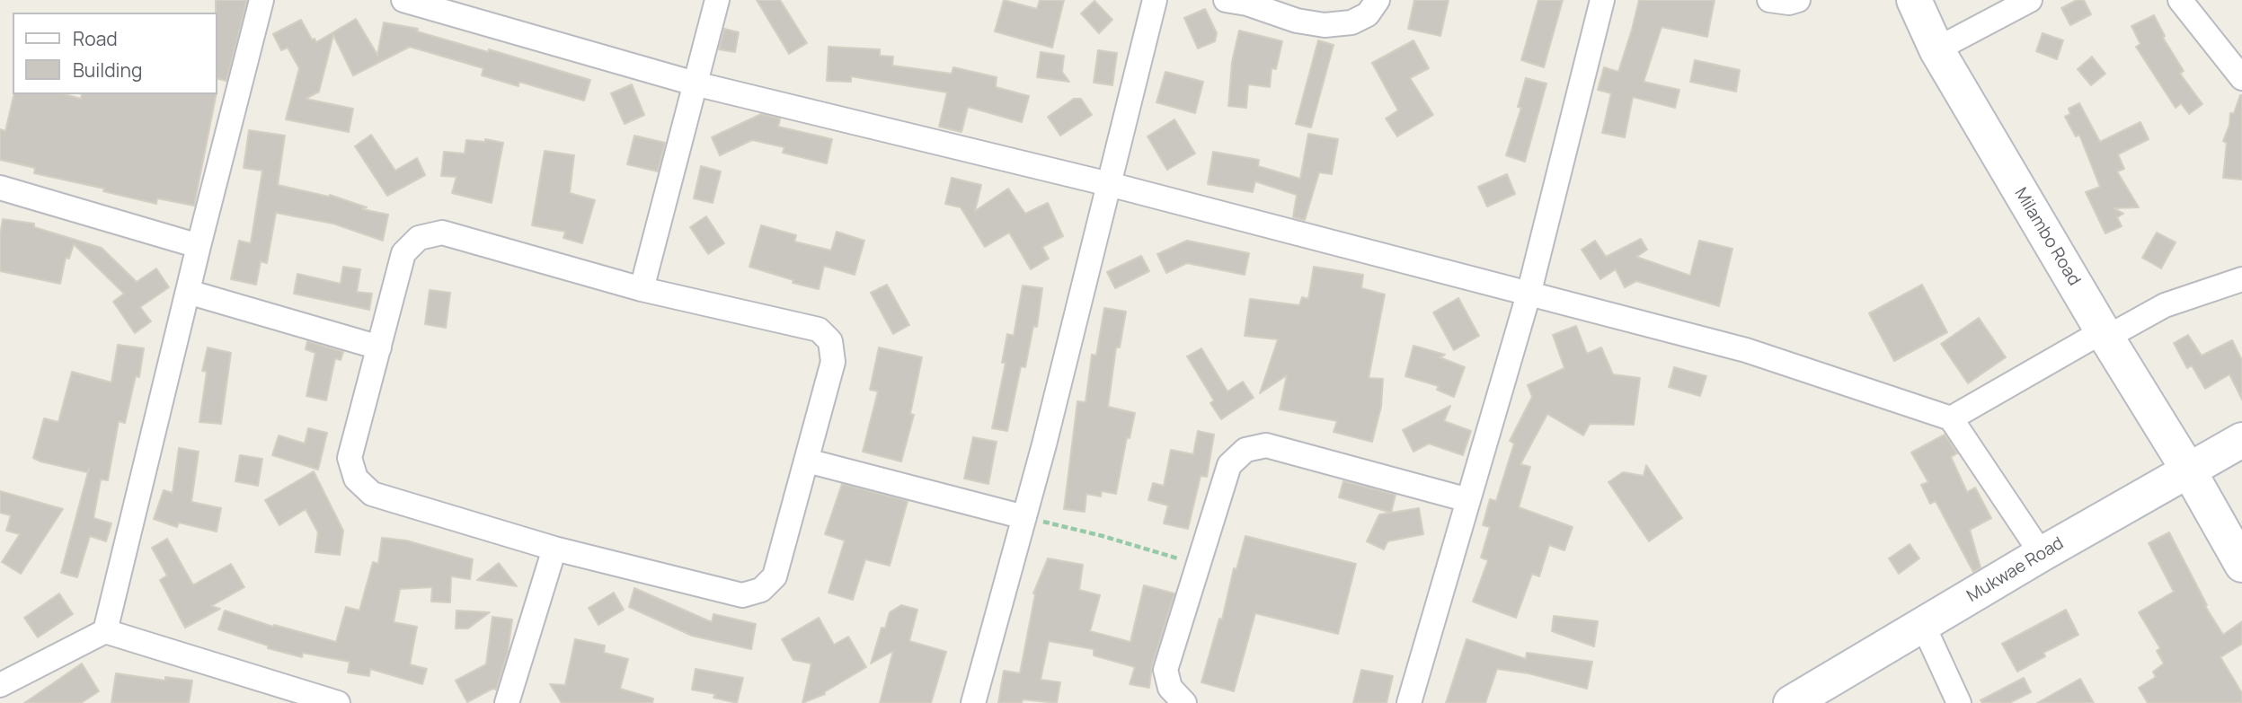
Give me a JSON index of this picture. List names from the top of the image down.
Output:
{
  "streets": {
    "street": ["Milambo Road", "Mukwae Road"]
  },
  "crossings": [
    ["Milambo Road", "Mukwae Road"]
  ],
  "legend": ["Road", "Building"]
}
